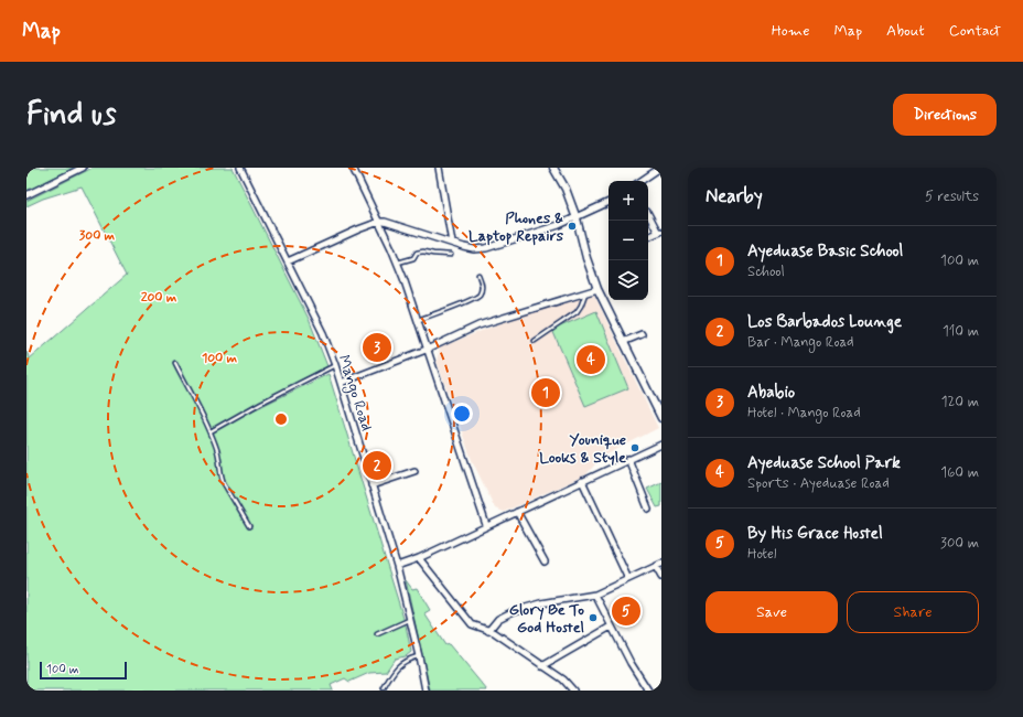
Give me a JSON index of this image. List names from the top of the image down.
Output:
{
  "streets": {
    "street": ["Mango Road"]
  },
  "places": ["Phones & Laptop Repairs", "Younique Looks & Style", "Glory Be To God Hostel"],
  "scale_bar": "100 m",
  "page": {
    "header": "Map",
    "nav": [
      "Home",
      "Map",
      "About",
      "Contact"
    ],
    "buttons": [
      "Directions",
      ["Save", "Share"]
    ],
    "title": "Find us",
    "heading": ["Nearby", "5 results"],
    "map_buttons": ["+", "−"],
    "list": [
      {
        "mark": "1",
        "name": "Ayeduase Basic School",
        "note": "School",
        "value": "100 m"
      },
      {
        "mark": "2",
        "name": "Los Barbados Lounge",
        "note": "Bar · Mango Road",
        "value": "110 m"
      },
      {
        "mark": "3",
        "name": "Ababio",
        "note": "Hotel · Mango Road",
        "value": "120 m"
      },
      {
        "mark": "4",
        "name": "Ayeduase School Park",
        "note": "Sports · Ayeduase Road",
        "value": "160 m"
      },
      {
        "mark": "5",
        "name": "By His Grace Hostel",
        "note": "Hotel",
        "value": "300 m"
      }
    ],
    "pins": [
      "3",
      "4",
      "1",
      "2",
      "5"
    ],
    "scale": "100 m"
  },
  "rings": ["300 m", "200 m", "100 m"]
}
